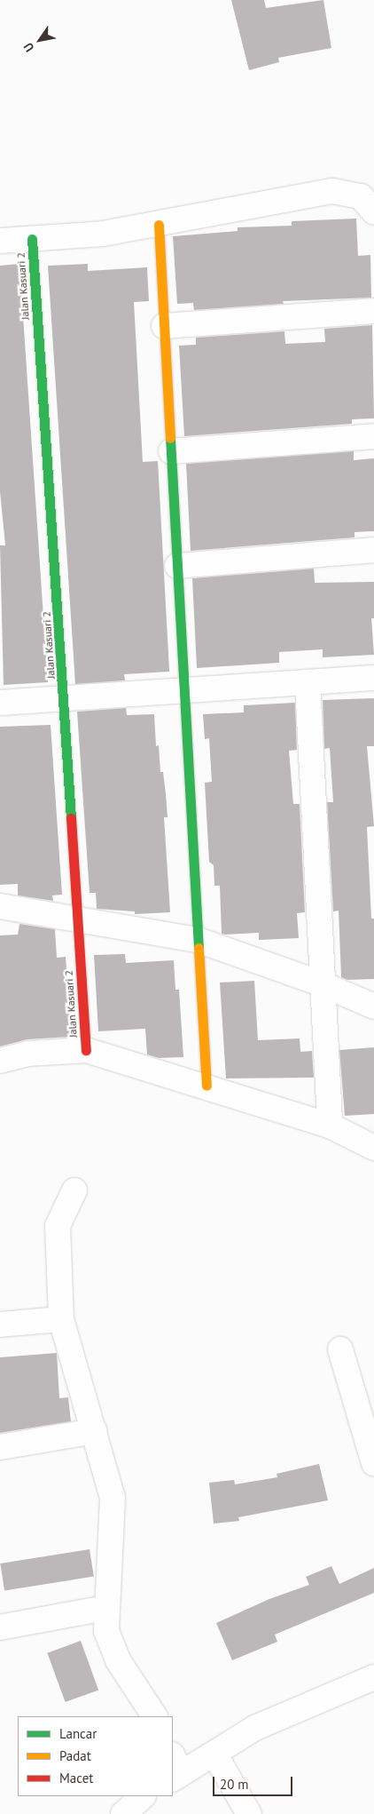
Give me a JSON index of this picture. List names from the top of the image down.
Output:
{
  "streets": {
    "street": ["Jalan Kasuari 2"]
  },
  "legend": ["Lancar", "Padat", "Macet"],
  "scale_bar": "20 m",
  "north": "bottom left"
}
